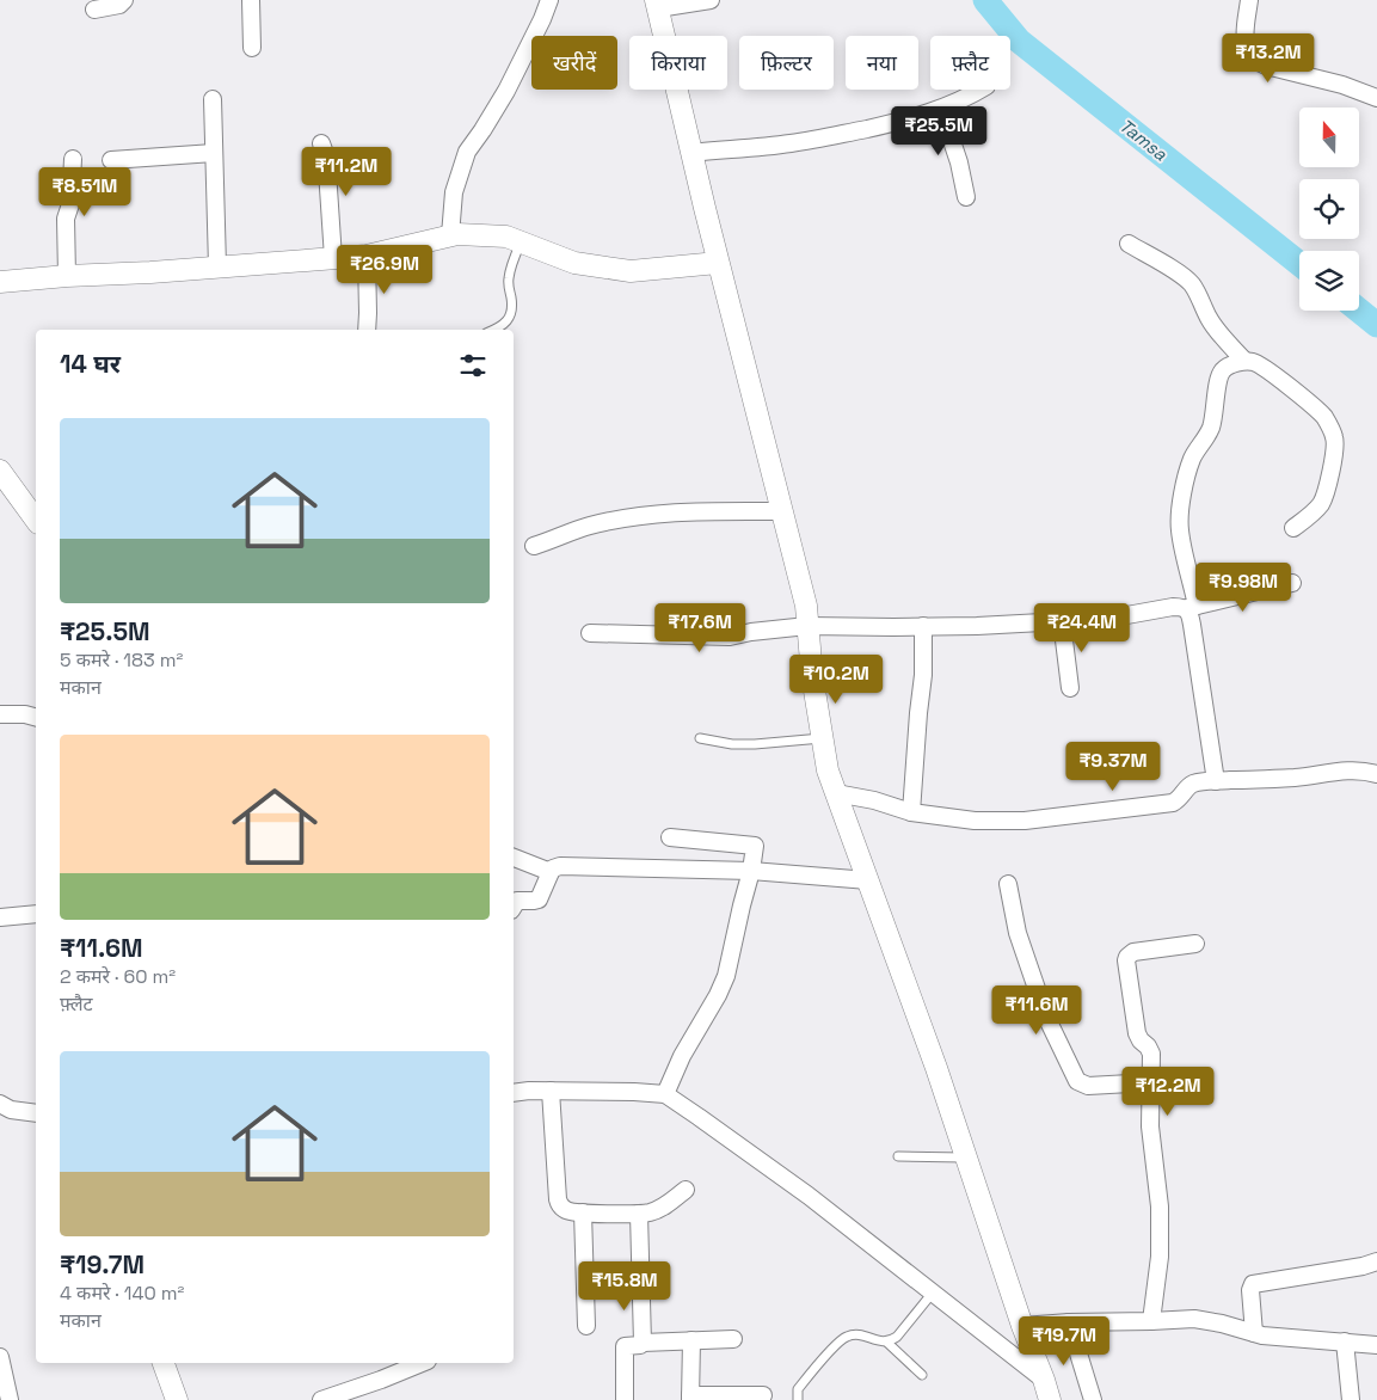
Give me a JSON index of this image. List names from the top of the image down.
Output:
{
  "water": ["Tamsa"],
  "north": "top",
  "page": {
    "price": [
      "₹13.2M",
      "₹25.5M",
      "₹11.2M",
      "₹8.51M",
      "₹26.9M",
      "₹9.98M",
      "₹17.6M",
      "₹24.4M",
      "₹10.2M",
      "₹9.37M",
      "₹11.6M",
      "₹12.2M",
      "₹15.8M",
      "₹19.7M"
    ],
    "chip": [
      "खरीदें",
      "किराया",
      "फ़िल्टर",
      "नया",
      "फ़्लैट"
    ],
    "heading": "14 घर",
    "list": [
      {
        "name": "₹25.5M",
        "note": "5 कमरे · 183 m² · मकान"
      },
      {
        "name": "₹11.6M",
        "note": "2 कमरे · 60 m² · फ़्लैट"
      },
      {
        "name": "₹19.7M",
        "note": "4 कमरे · 140 m² · मकान"
      }
    ]
  }
}
